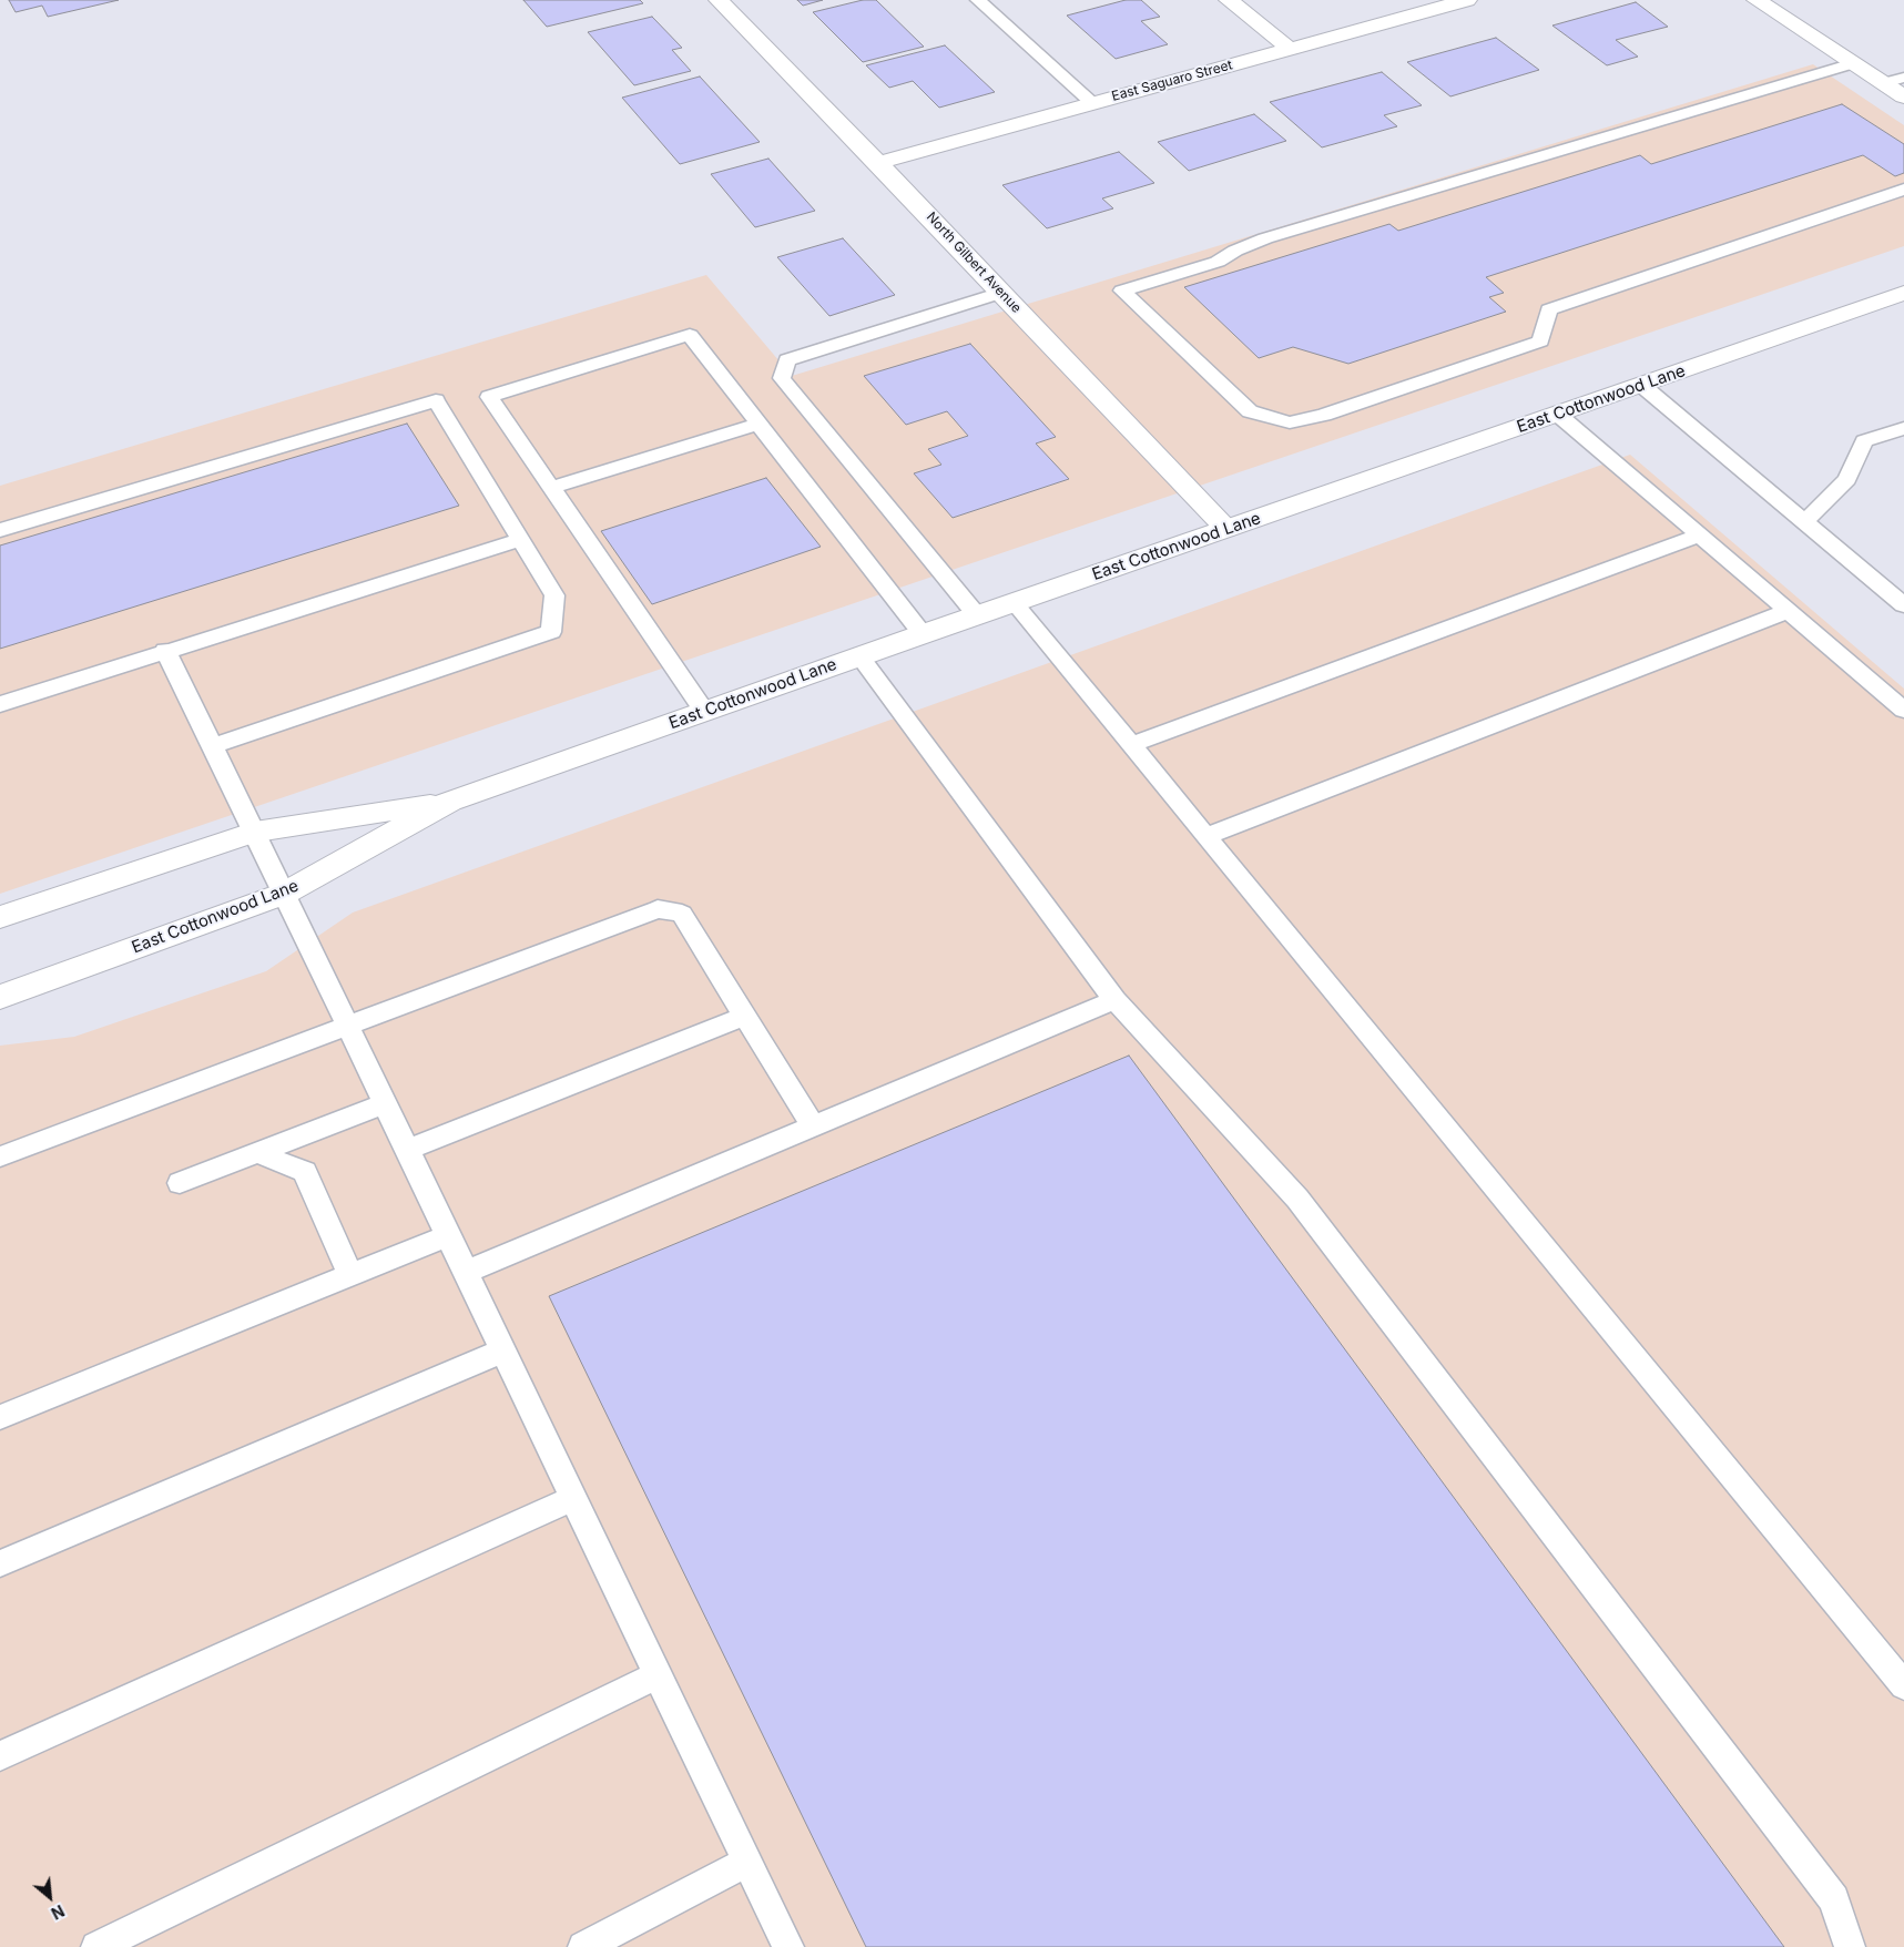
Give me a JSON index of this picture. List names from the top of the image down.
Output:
{
  "streets": {
    "main road": ["East Saguaro Street", "North Gilbert Avenue", "East Cottonwood Lane"]
  },
  "crossings": [
    ["East Saguaro Street", "North Gilbert Avenue"],
    ["North Gilbert Avenue", "East Cottonwood Lane"]
  ],
  "north": "bottom right"
}
